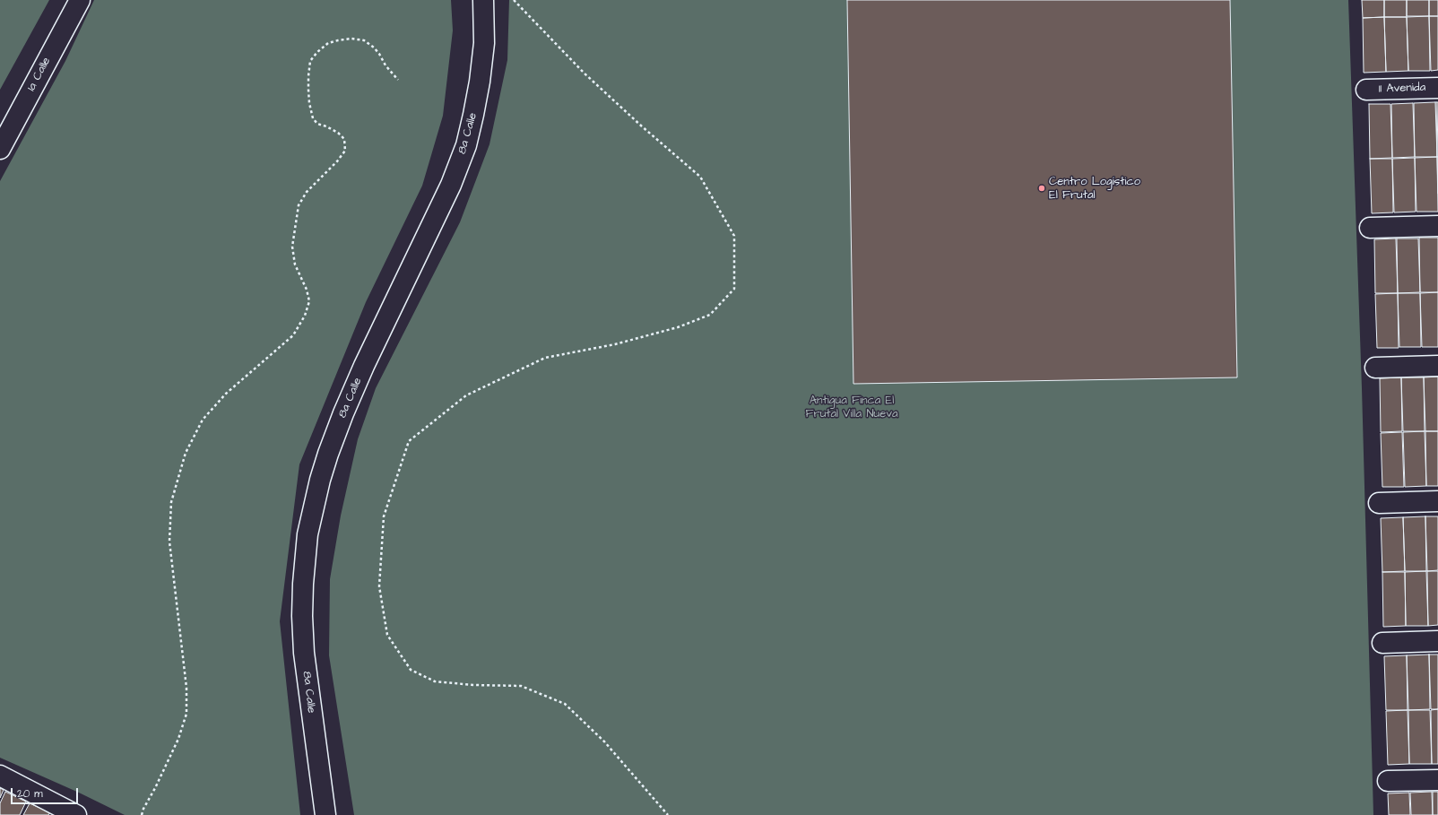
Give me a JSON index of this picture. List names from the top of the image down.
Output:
{
  "streets": {
    "main road": ["1a Calle", "11 Avenida", "8a Calle"]
  },
  "parks": ["Antigua Finca El Frutal Villa Nueva"],
  "places": ["Centro Logístico El Frutal"],
  "scale_bar": "20 m"
}
